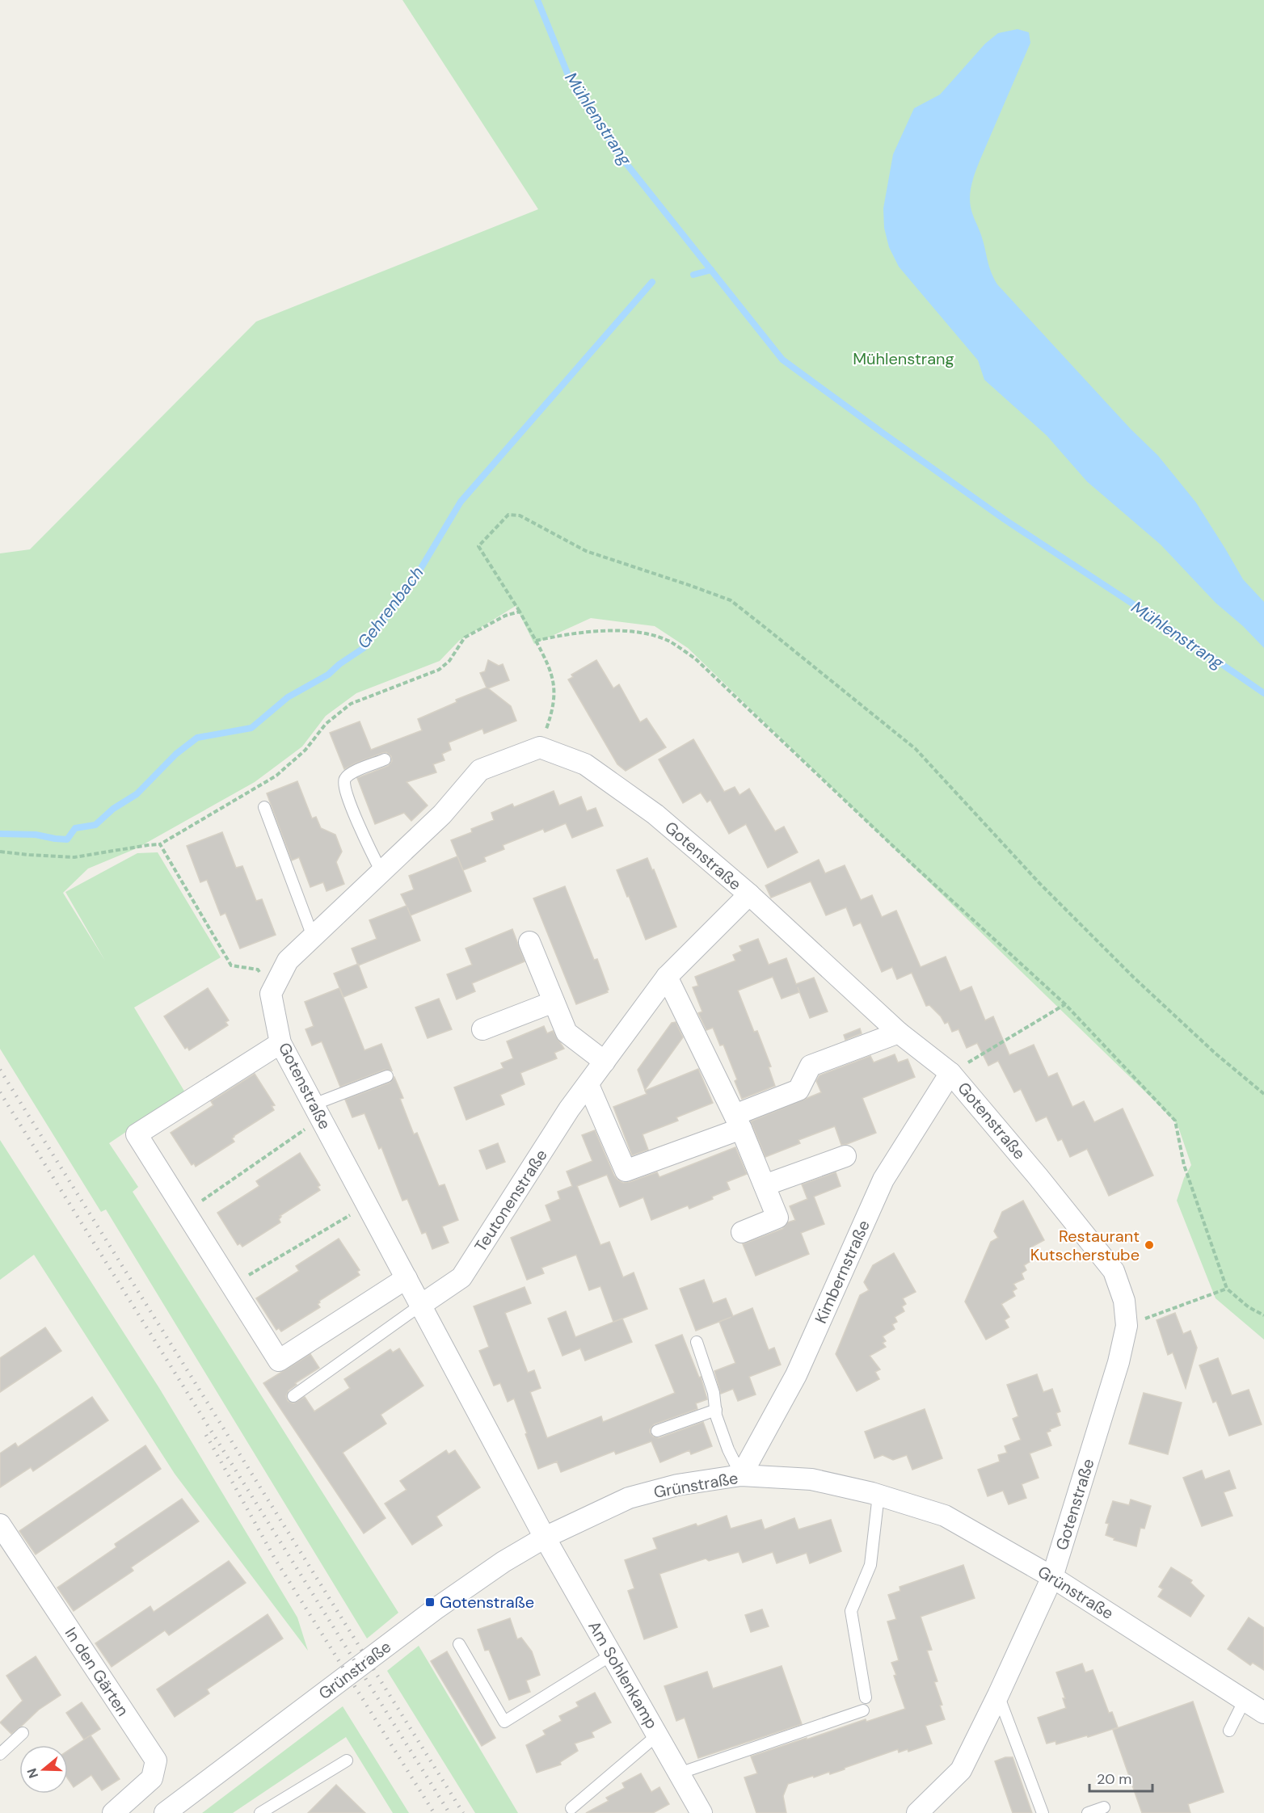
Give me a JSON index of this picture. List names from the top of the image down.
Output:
{
  "streets": {
    "street": [
      "Gotenstraße",
      "Teutonenstraße",
      "Kimbernstraße",
      "Grünstraße",
      "In den Gärten",
      "Am Sohlenkamp"
    ]
  },
  "crossings": [
    ["Gotenstraße", "Teutonenstraße"],
    ["Gotenstraße", "Kimbernstraße"],
    ["Gotenstraße", "Grünstraße"],
    ["Gotenstraße", "Am Sohlenkamp"],
    ["Kimbernstraße", "Grünstraße"],
    ["Grünstraße", "Am Sohlenkamp"]
  ],
  "water": ["Mühlenstrang", "Gehrenbach"],
  "parks": ["Mühlenstrang"],
  "places": {
    "other": ["Restaurant Kutscherstube"],
    "transit": ["Gotenstraße"]
  },
  "scale_bar": "20 m",
  "north": "left"
}
